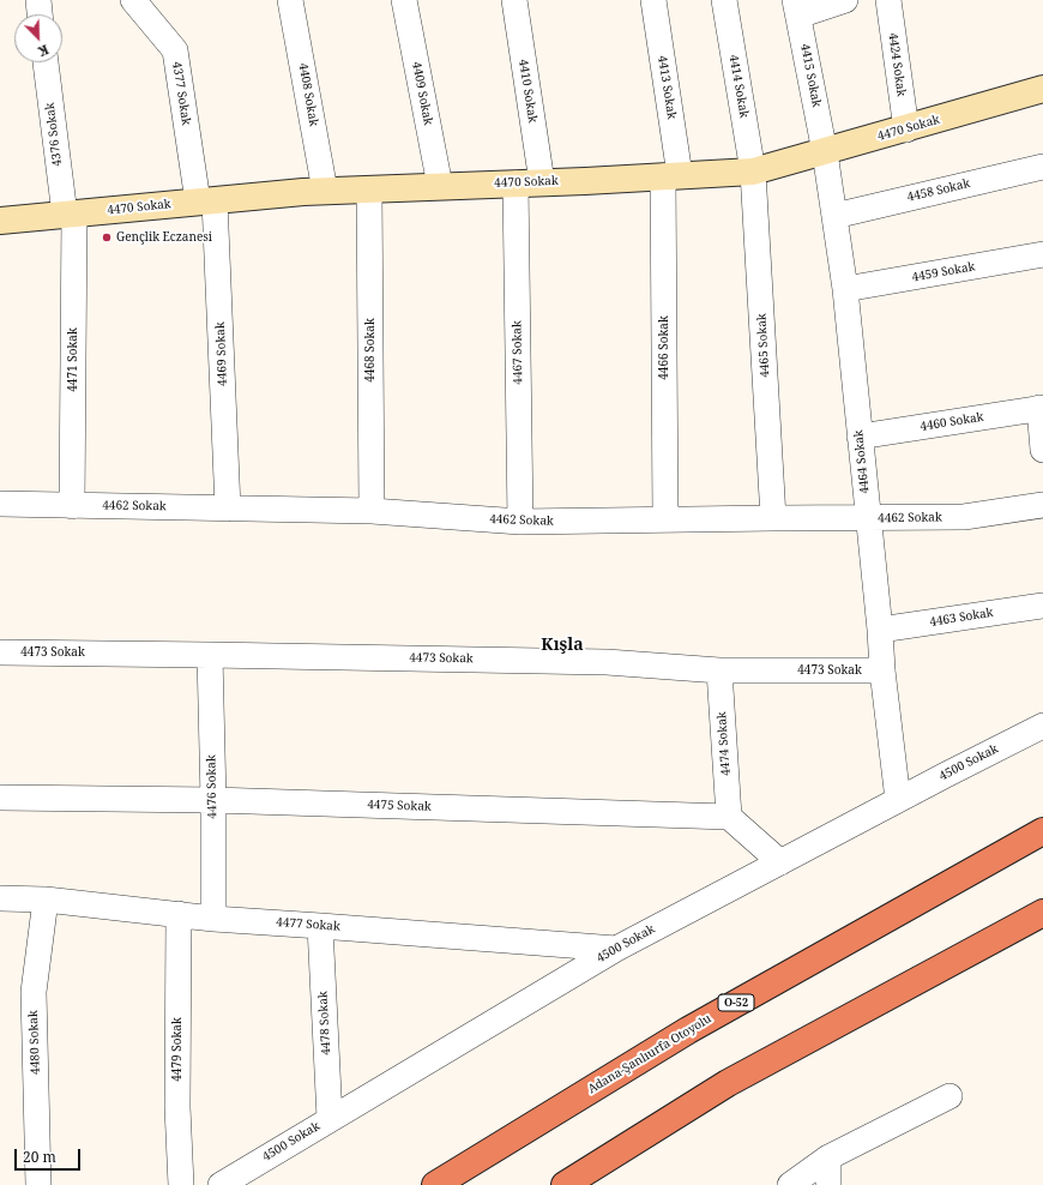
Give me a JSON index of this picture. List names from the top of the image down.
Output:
{
  "streets": {
    "highway": ["O-52", "Adana-Şanlıurfa Otoyolu"],
    "main road": ["4470 Sokak"],
    "street": [
      "4424 Sokak",
      "4415 Sokak",
      "4414 Sokak",
      "4413 Sokak",
      "4410 Sokak",
      "4377 Sokak",
      "4409 Sokak",
      "4408 Sokak",
      "4376 Sokak",
      "4458 Sokak",
      "4459 Sokak",
      "4465 Sokak",
      "4466 Sokak",
      "4468 Sokak",
      "4467 Sokak",
      "4469 Sokak",
      "4471 Sokak",
      "4460 Sokak",
      "4464 Sokak",
      "4462 Sokak",
      "4463 Sokak",
      "4473 Sokak",
      "4474 Sokak",
      "4500 Sokak",
      "4476 Sokak",
      "4475 Sokak",
      "4477 Sokak",
      "4478 Sokak",
      "4480 Sokak",
      "4479 Sokak"
    ]
  },
  "crossings": [
    ["4424 Sokak", "4470 Sokak"],
    ["4415 Sokak", "4470 Sokak"],
    ["4415 Sokak", "4464 Sokak"],
    ["4414 Sokak", "4470 Sokak"],
    ["4414 Sokak", "4465 Sokak"],
    ["4413 Sokak", "4470 Sokak"],
    ["4413 Sokak", "4466 Sokak"],
    ["4410 Sokak", "4470 Sokak"],
    ["4377 Sokak", "4470 Sokak"],
    ["4377 Sokak", "4469 Sokak"],
    ["4409 Sokak", "4470 Sokak"],
    ["4408 Sokak", "4470 Sokak"],
    ["4470 Sokak", "4376 Sokak"],
    ["4470 Sokak", "4465 Sokak"],
    ["4470 Sokak", "4466 Sokak"],
    ["4470 Sokak", "4468 Sokak"],
    ["4470 Sokak", "4467 Sokak"],
    ["4470 Sokak", "4469 Sokak"],
    ["4470 Sokak", "4471 Sokak"],
    ["4470 Sokak", "4464 Sokak"],
    ["4376 Sokak", "4471 Sokak"],
    ["4458 Sokak", "4464 Sokak"],
    ["4459 Sokak", "4464 Sokak"],
    ["4465 Sokak", "4462 Sokak"],
    ["4466 Sokak", "4462 Sokak"],
    ["4468 Sokak", "4462 Sokak"],
    ["4467 Sokak", "4462 Sokak"],
    ["4469 Sokak", "4462 Sokak"],
    ["4471 Sokak", "4462 Sokak"],
    ["4460 Sokak", "4464 Sokak"],
    ["4464 Sokak", "4462 Sokak"],
    ["4464 Sokak", "4463 Sokak"],
    ["4464 Sokak", "4473 Sokak"],
    ["4464 Sokak", "4500 Sokak"],
    ["4473 Sokak", "4474 Sokak"],
    ["4473 Sokak", "4476 Sokak"],
    ["4474 Sokak", "4475 Sokak"],
    ["4500 Sokak", "4477 Sokak"],
    ["4500 Sokak", "4478 Sokak"],
    ["4476 Sokak", "4475 Sokak"],
    ["4476 Sokak", "4477 Sokak"],
    ["4477 Sokak", "4478 Sokak"],
    ["4477 Sokak", "4480 Sokak"],
    ["4477 Sokak", "4479 Sokak"]
  ],
  "districts": ["Kışla"],
  "places": ["Gençlik Eczanesi"],
  "scale_bar": "20 m",
  "north": "bottom right"
}
